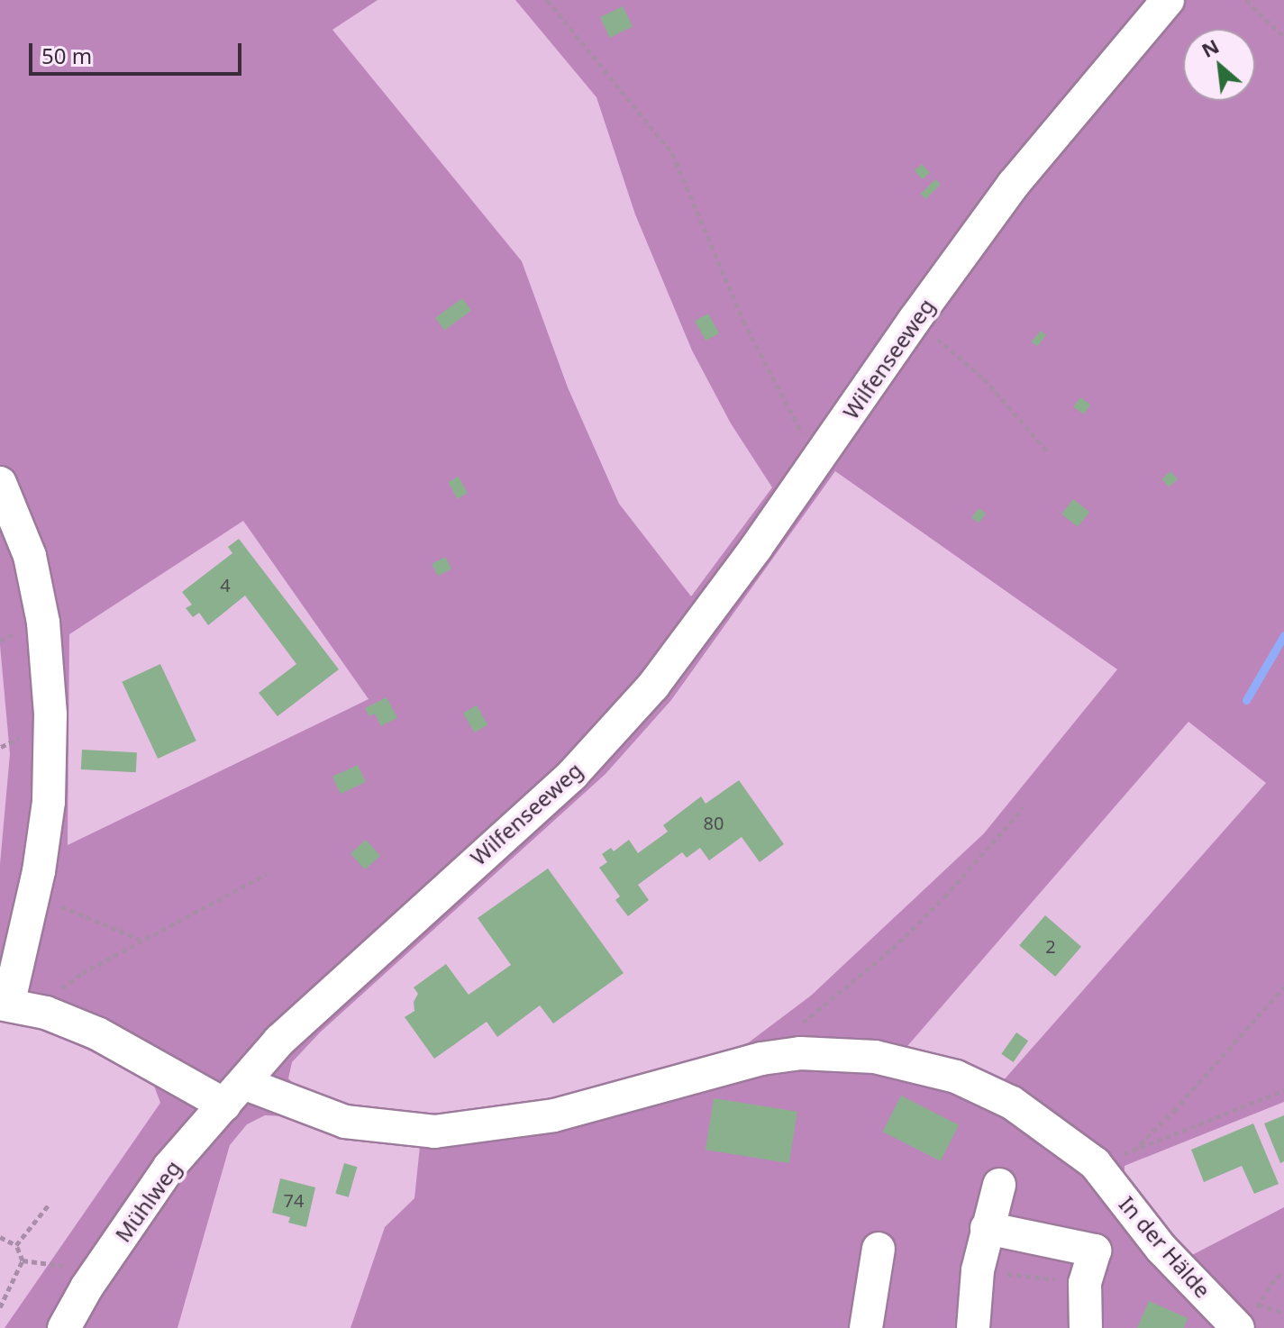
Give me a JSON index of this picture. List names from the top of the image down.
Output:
{
  "streets": {
    "street": ["Wilfenseeweg", "Mühlweg", "In der Hälde"]
  },
  "crossings": [
    ["Wilfenseeweg", "Mühlweg"]
  ],
  "house_numbers": [
    "4",
    "80",
    "2",
    "74"
  ],
  "scale_bar": "50 m",
  "north": "top left"
}
